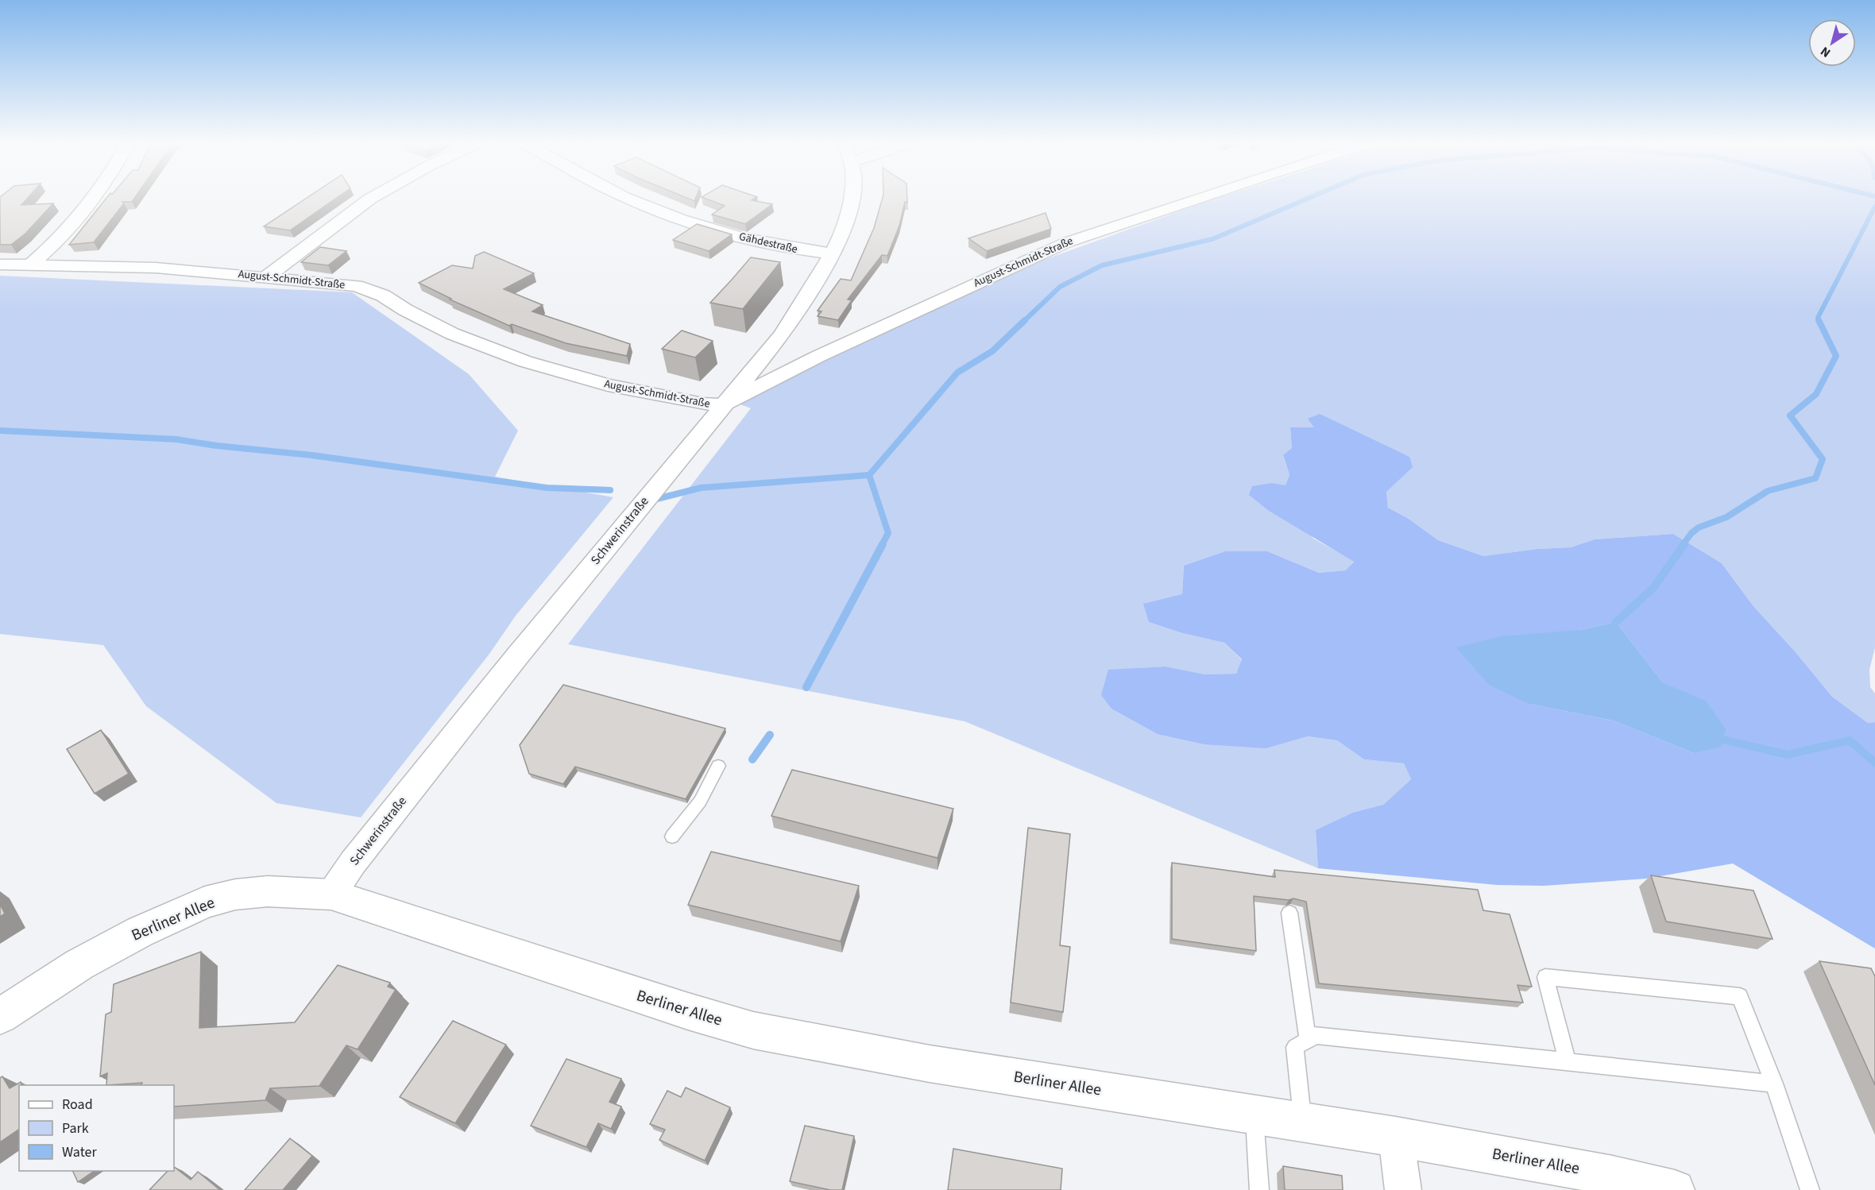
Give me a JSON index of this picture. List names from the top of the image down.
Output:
{
  "streets": {
    "street": [
      "Gähdestraße",
      "August-Schmidt-Straße",
      "Schwerinstraße",
      "Berliner Allee"
    ]
  },
  "crossings": [
    ["Gähdestraße", "Schwerinstraße"],
    ["August-Schmidt-Straße", "Schwerinstraße"],
    ["Schwerinstraße", "Berliner Allee"]
  ],
  "legend": ["Road", "Park", "Water"],
  "north": "bottom left"
}
